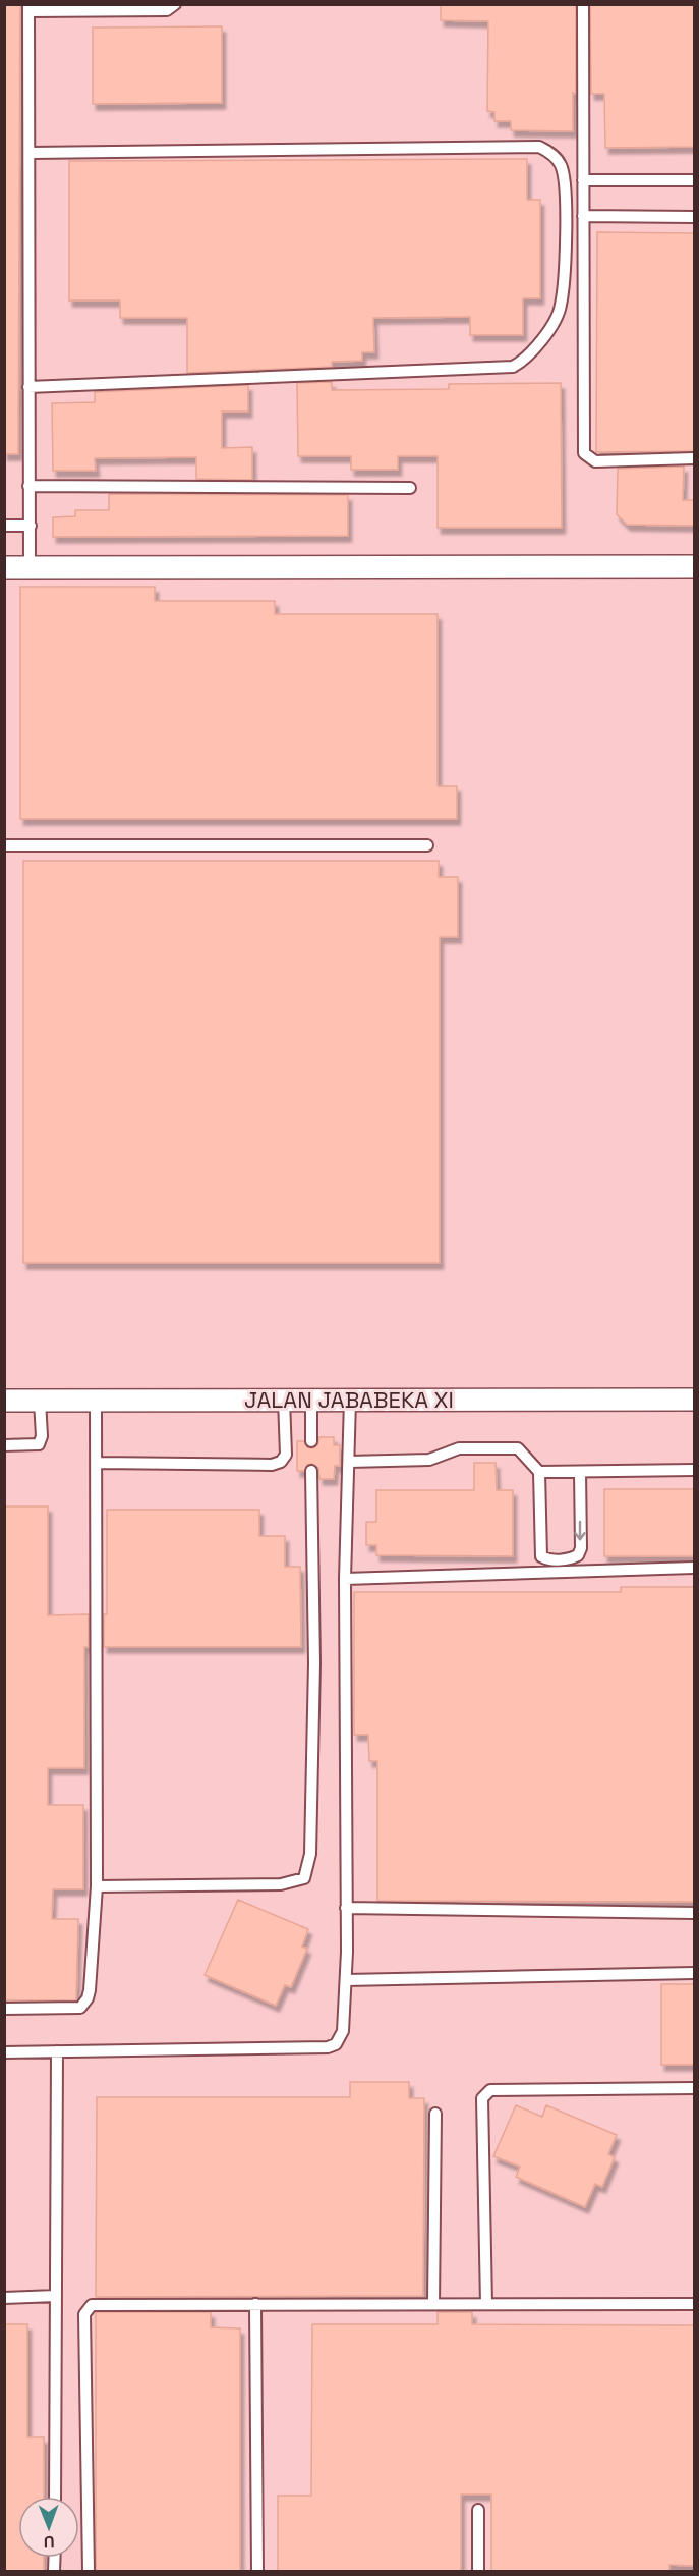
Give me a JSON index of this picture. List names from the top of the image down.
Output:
{
  "streets": {
    "street": ["JALAN JABABEKA XI"]
  },
  "north": "bottom"
}
